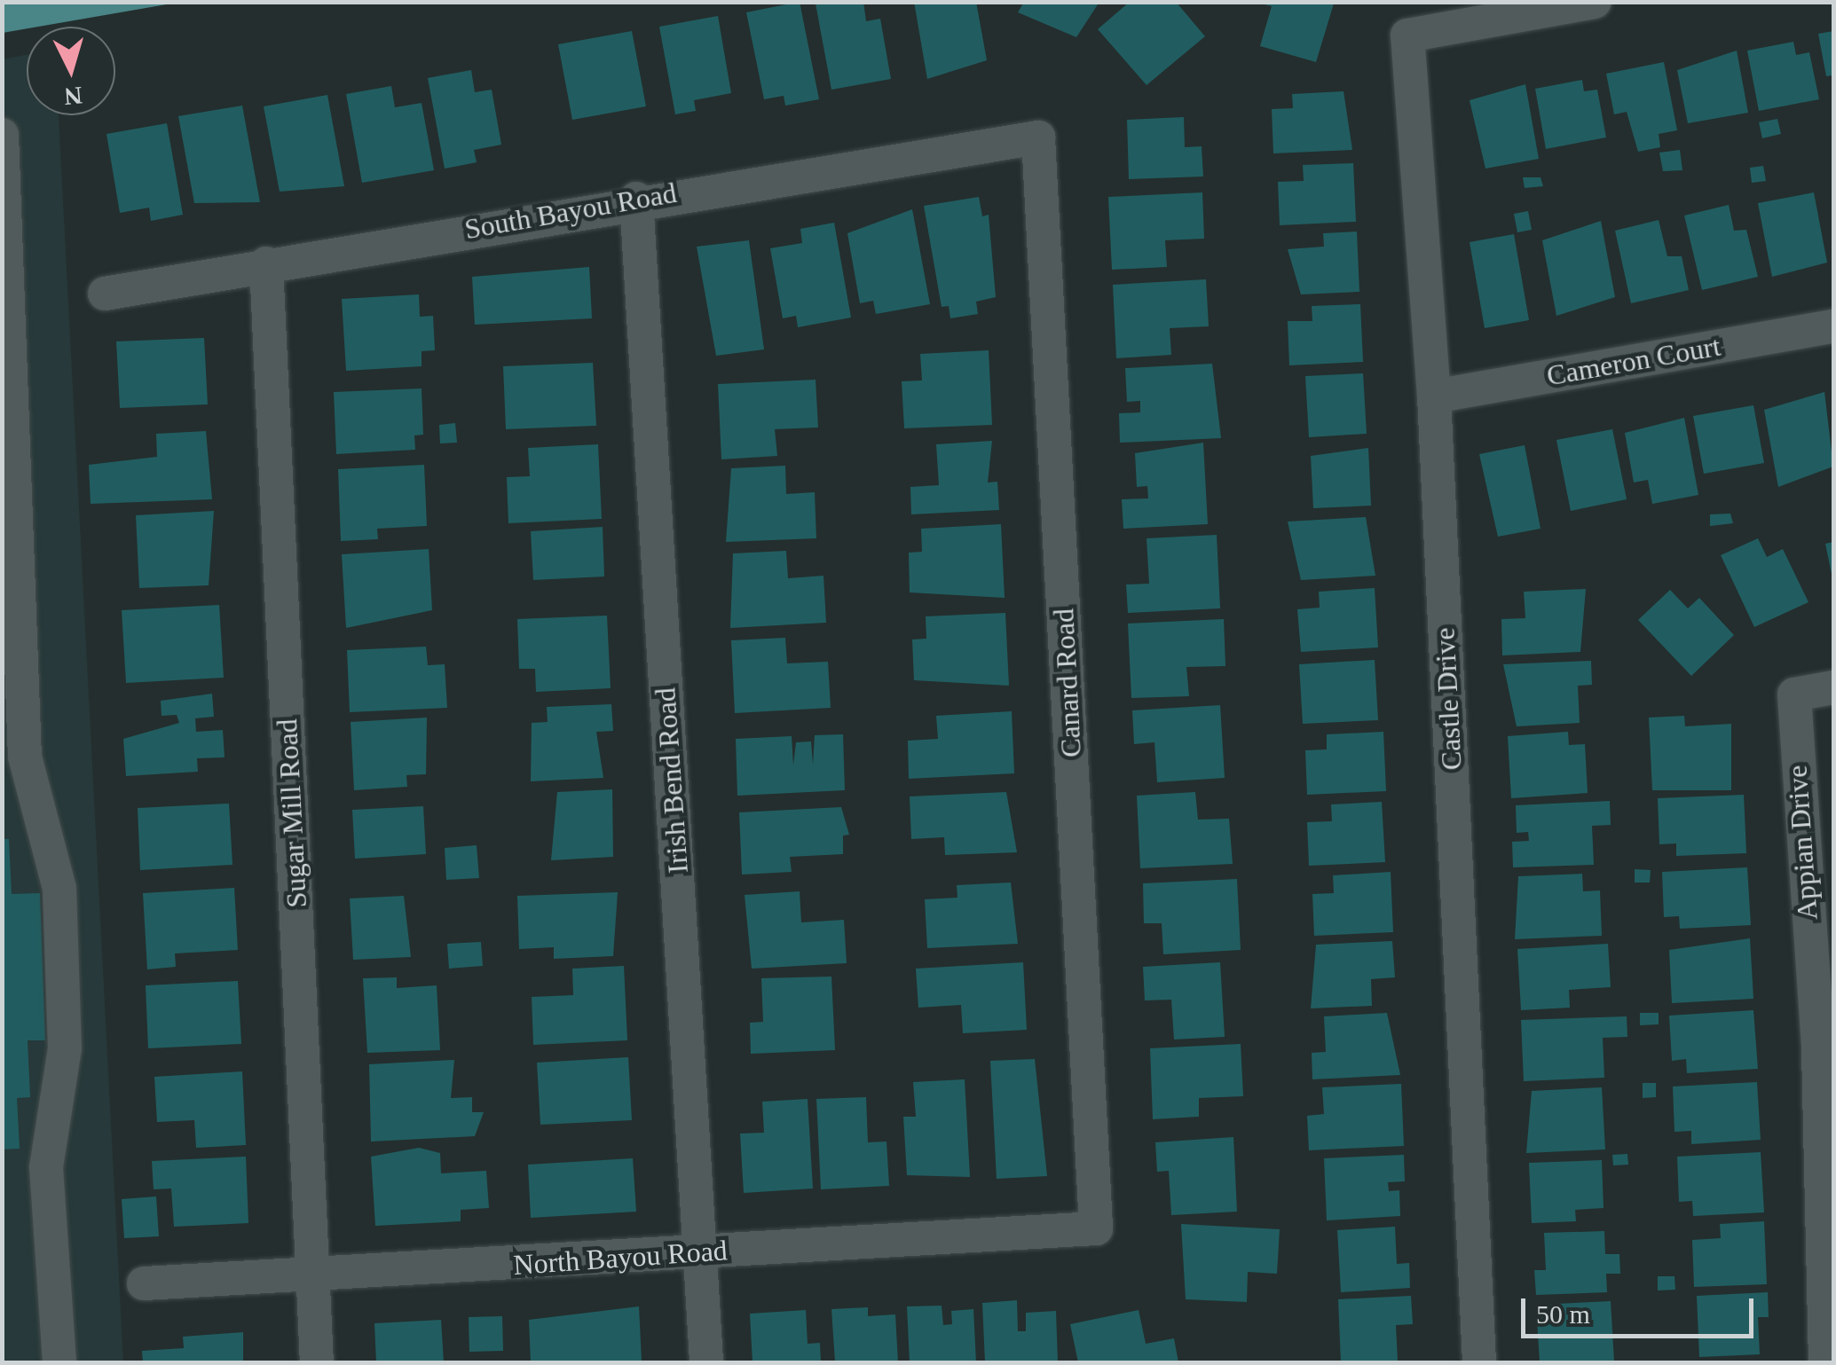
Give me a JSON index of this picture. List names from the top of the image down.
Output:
{
  "streets": {
    "street": [
      "South Bayou Road",
      "Cameron Court",
      "Canard Road",
      "Castle Drive",
      "Irish Bend Road",
      "Sugar Mill Road",
      "Appian Drive",
      "North Bayou Road"
    ]
  },
  "crossings": [
    ["South Bayou Road", "Canard Road"],
    ["South Bayou Road", "Irish Bend Road"],
    ["South Bayou Road", "Sugar Mill Road"],
    ["Cameron Court", "Castle Drive"],
    ["Canard Road", "North Bayou Road"],
    ["Irish Bend Road", "North Bayou Road"],
    ["Sugar Mill Road", "North Bayou Road"]
  ],
  "scale_bar": "50 m",
  "north": "bottom"
}
